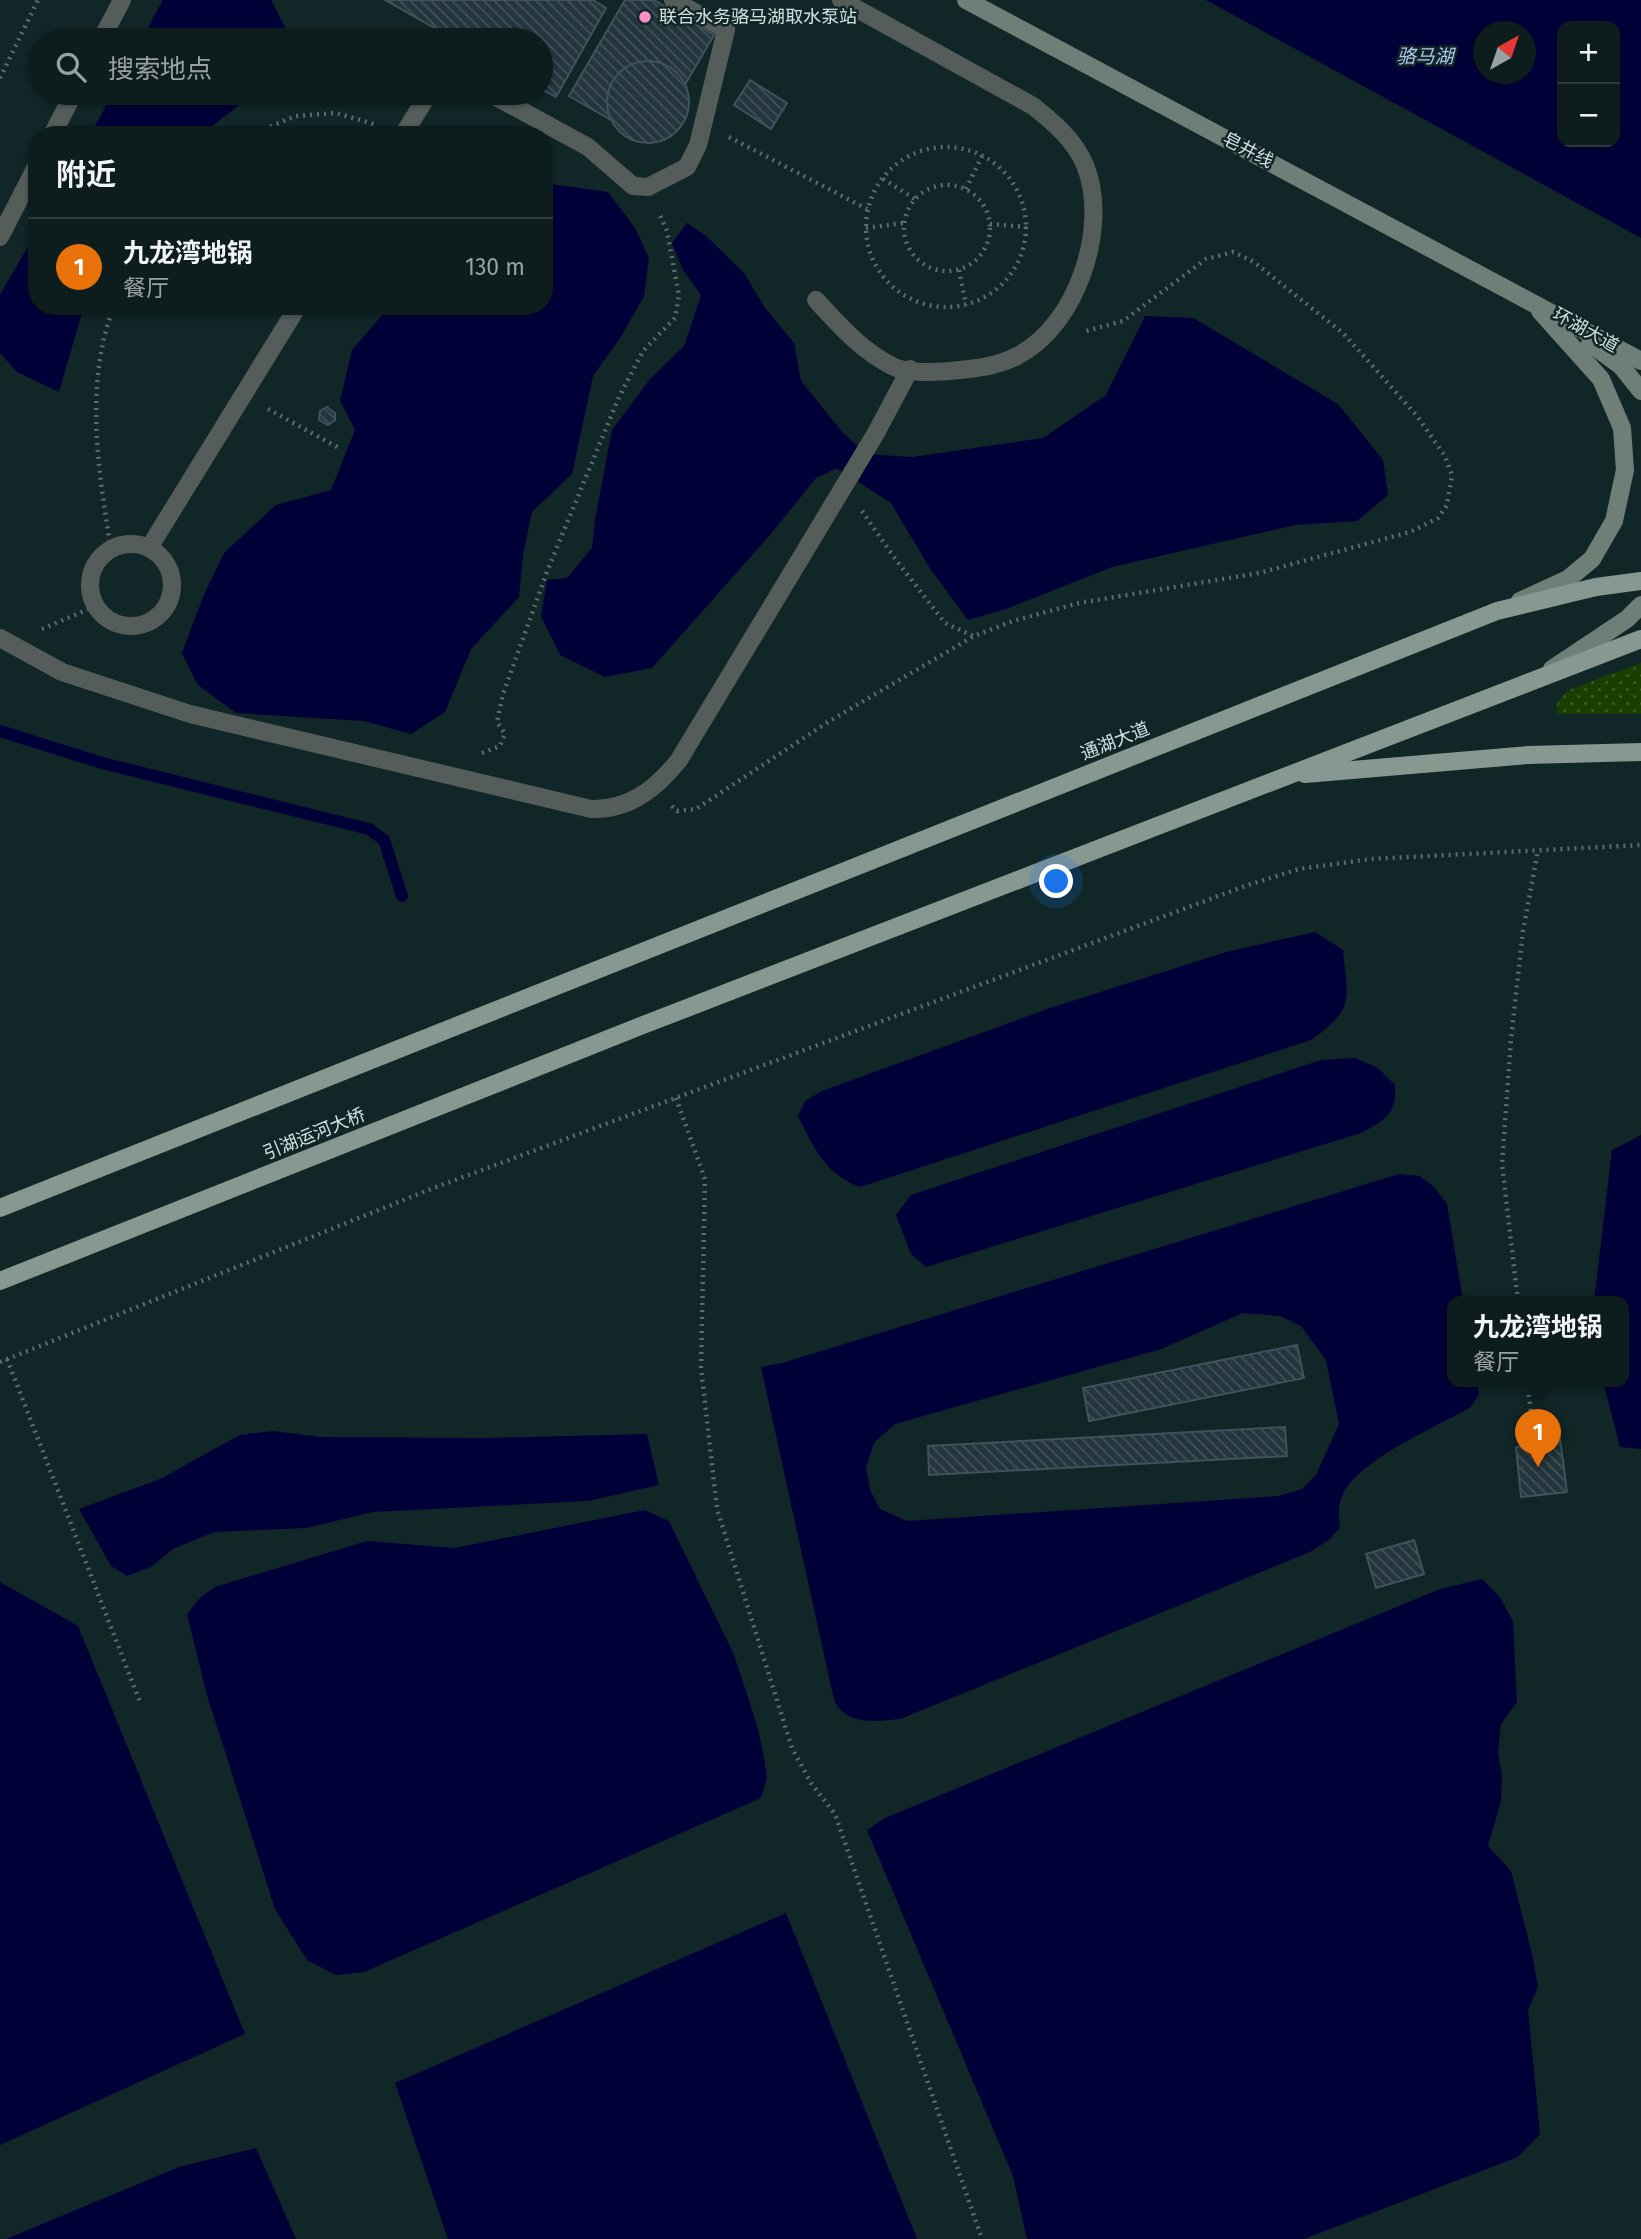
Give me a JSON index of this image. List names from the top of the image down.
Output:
{
  "streets": {
    "main road": ["通湖大道", "引湖运河大桥"],
    "street": ["皂井线", "环湖大道"]
  },
  "crossings": [
    ["皂井线", "环湖大道"]
  ],
  "water": ["骆马湖"],
  "places": ["联合水务骆马湖取水泵站"],
  "north": "top right",
  "page": {
    "map_buttons": ["+", "−"],
    "search": "搜索地点",
    "heading": "附近",
    "list": [
      {
        "mark": "1",
        "name": "九龙湾地锅",
        "note": "餐厅",
        "value": "130 m"
      }
    ],
    "popup": ["九龙湾地锅", "餐厅"],
    "pins": "1"
  }
}
